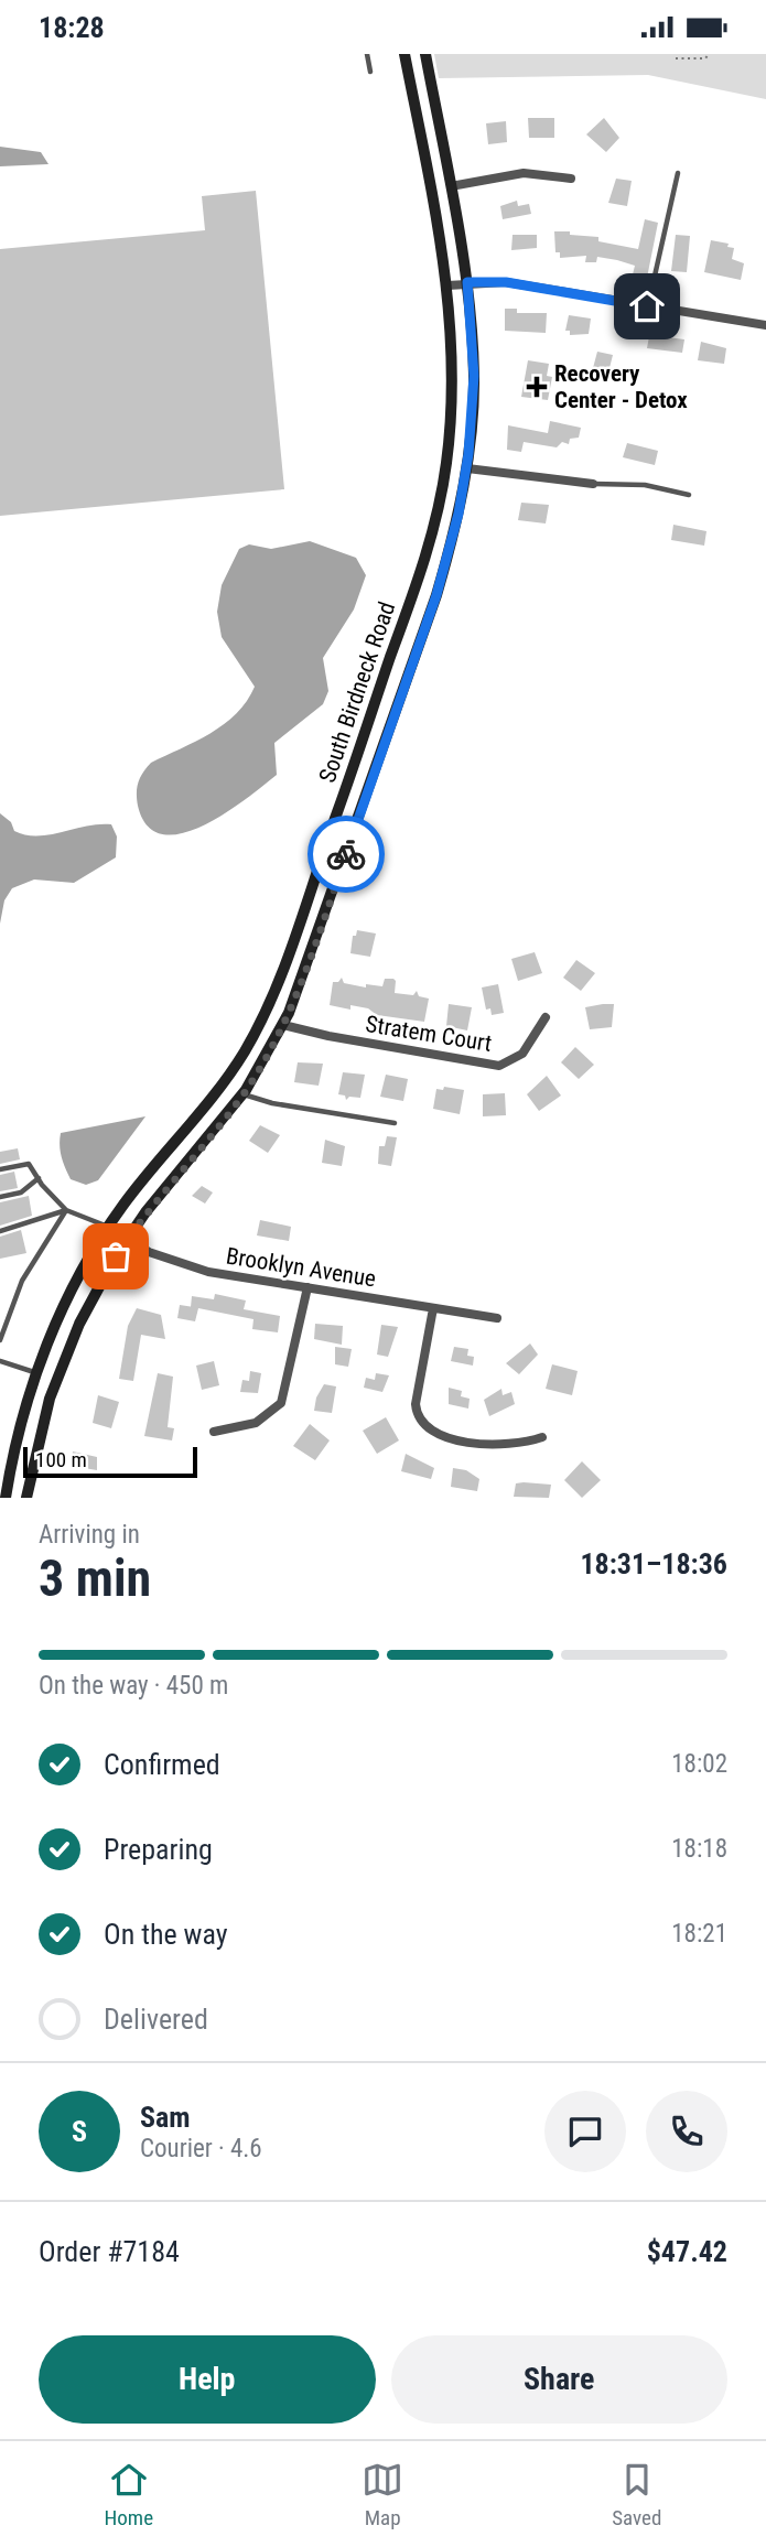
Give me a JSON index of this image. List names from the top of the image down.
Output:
{
  "streets": {
    "main road": ["South Birdneck Road"],
    "street": ["Stratem Court", "Brooklyn Avenue"]
  },
  "crossings": [
    ["South Birdneck Road", "Stratem Court"],
    ["South Birdneck Road", "Brooklyn Avenue"]
  ],
  "places": {
    "health": ["Recovery Center - Detox"]
  },
  "scale_bar": "100 m",
  "page": {
    "status": "18:28",
    "scale": "100 m",
    "heading": ["3 min", "Arriving in", "18:31–18:36"],
    "panel": [
      "Sam",
      "Courier · 4.6",
      "Order #7184",
      "$47.42"
    ],
    "bar": "On the way · 450 m",
    "list": [
      ["Confirmed", "18:02"],
      ["Preparing", "18:18"],
      ["On the way", "18:21"],
      "Delivered"
    ],
    "round": "S",
    "buttons": ["Help", "Share"],
    "tabs": ["Home", "Map", "Saved"]
  }
}
